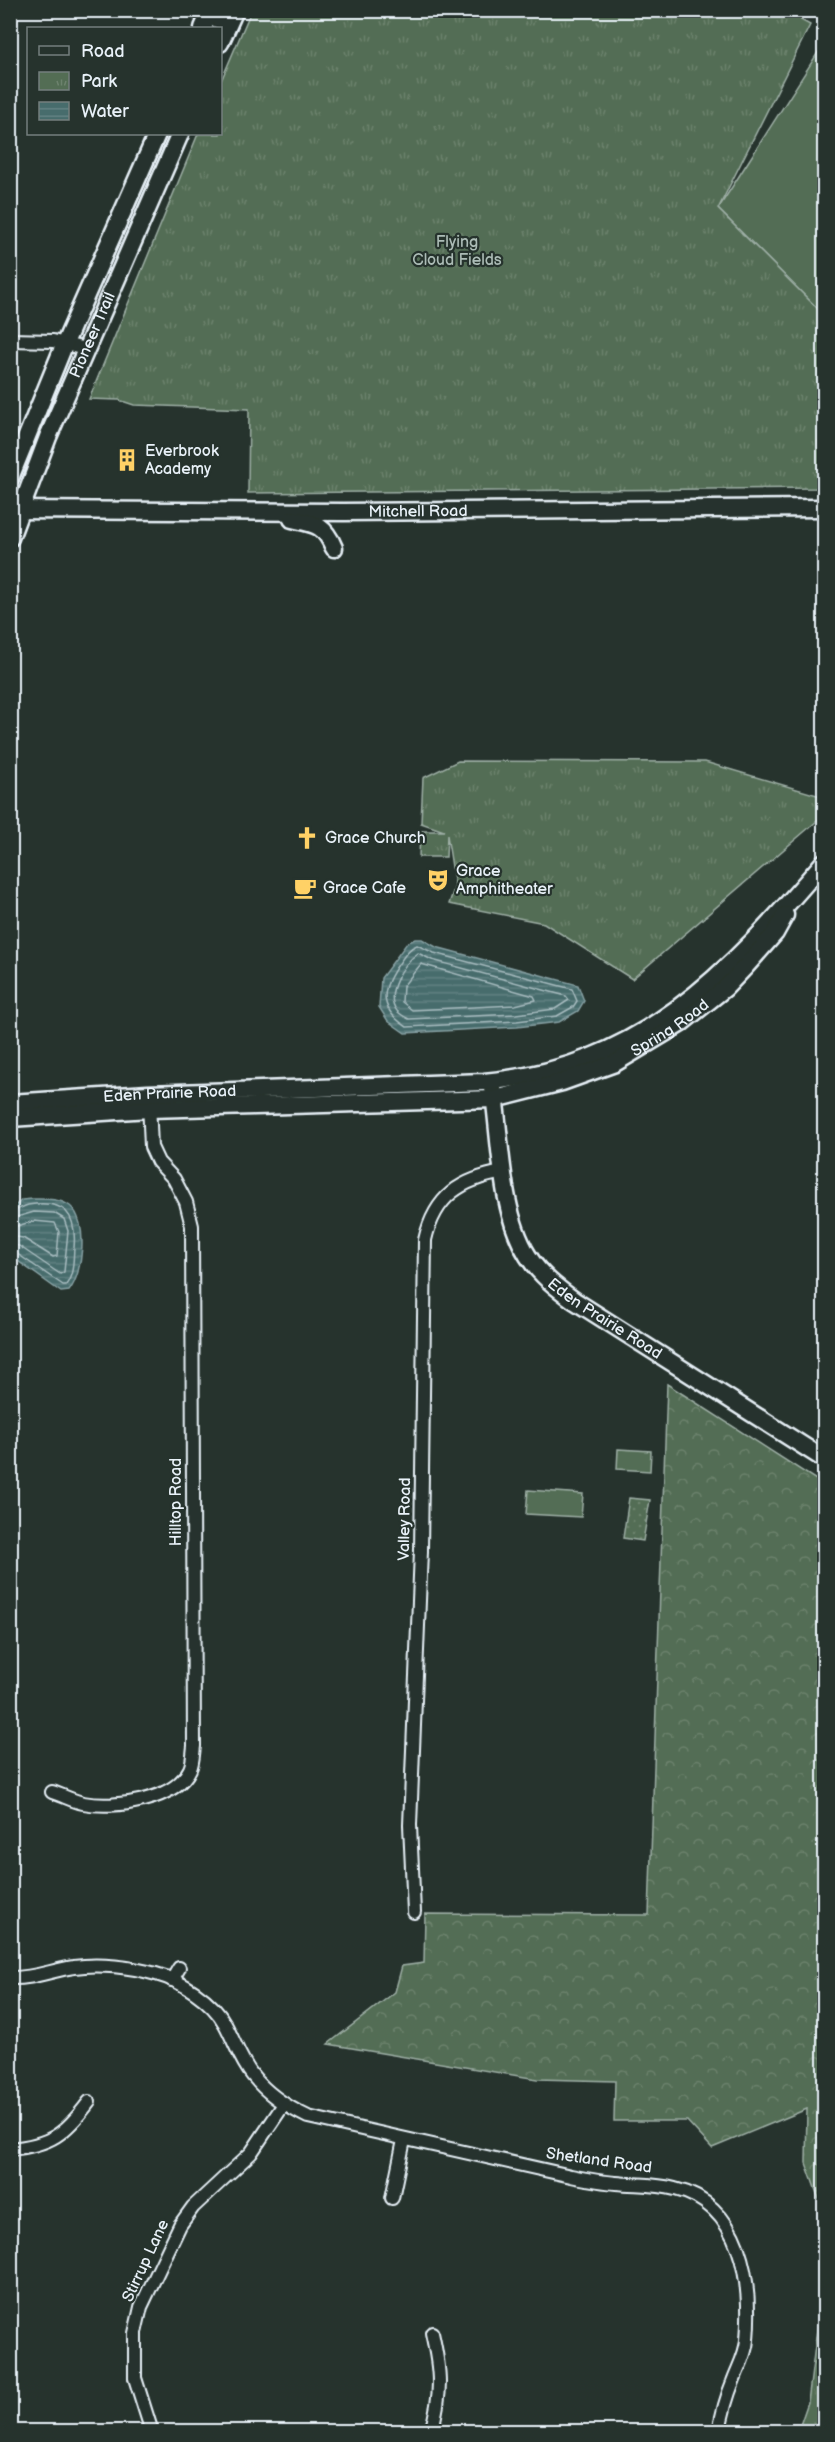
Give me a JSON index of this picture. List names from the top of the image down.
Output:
{
  "streets": {
    "main road": [
      "Pioneer Trail",
      "Mitchell Road",
      "Spring Road",
      "Eden Prairie Road"
    ],
    "street": [
      "Hilltop Road",
      "Valley Road",
      "Shetland Road",
      "Stirrup Lane"
    ]
  },
  "crossings": [
    ["Pioneer Trail", "Mitchell Road"],
    ["Spring Road", "Eden Prairie Road"],
    ["Eden Prairie Road", "Hilltop Road"],
    ["Eden Prairie Road", "Valley Road"],
    ["Shetland Road", "Stirrup Lane"]
  ],
  "parks": ["Flying Cloud Fields"],
  "places": {
    "building": ["Everbrook Academy"],
    "church": ["Grace Church"],
    "theatre": ["Grace Amphitheater"],
    "cafe": ["Grace Cafe"]
  },
  "legend": ["Road", "Park", "Water"]
}
